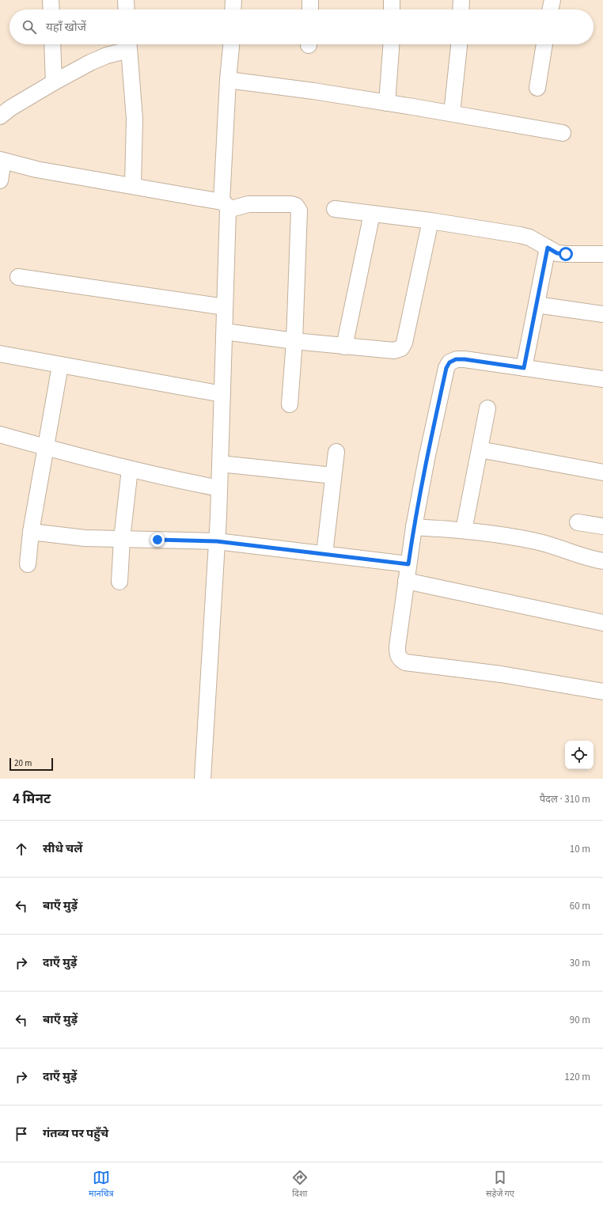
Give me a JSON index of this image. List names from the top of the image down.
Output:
{
  "scale_bar": "20 m",
  "page": {
    "search": "यहाँ खोजें",
    "scale": "20 m",
    "heading": ["4 मिनट", "पैदल · 310 m"],
    "list": [
      ["सीधे चलें", "10 m"],
      ["बाएँ मुड़ें", "60 m"],
      ["दाएँ मुड़ें", "30 m"],
      ["बाएँ मुड़ें", "90 m"],
      ["दाएँ मुड़ें", "120 m"],
      "गंतव्य पर पहुँचे"
    ],
    "nav": ["मानचित्र", "दिशा", "सहेजे गए"]
  }
}
